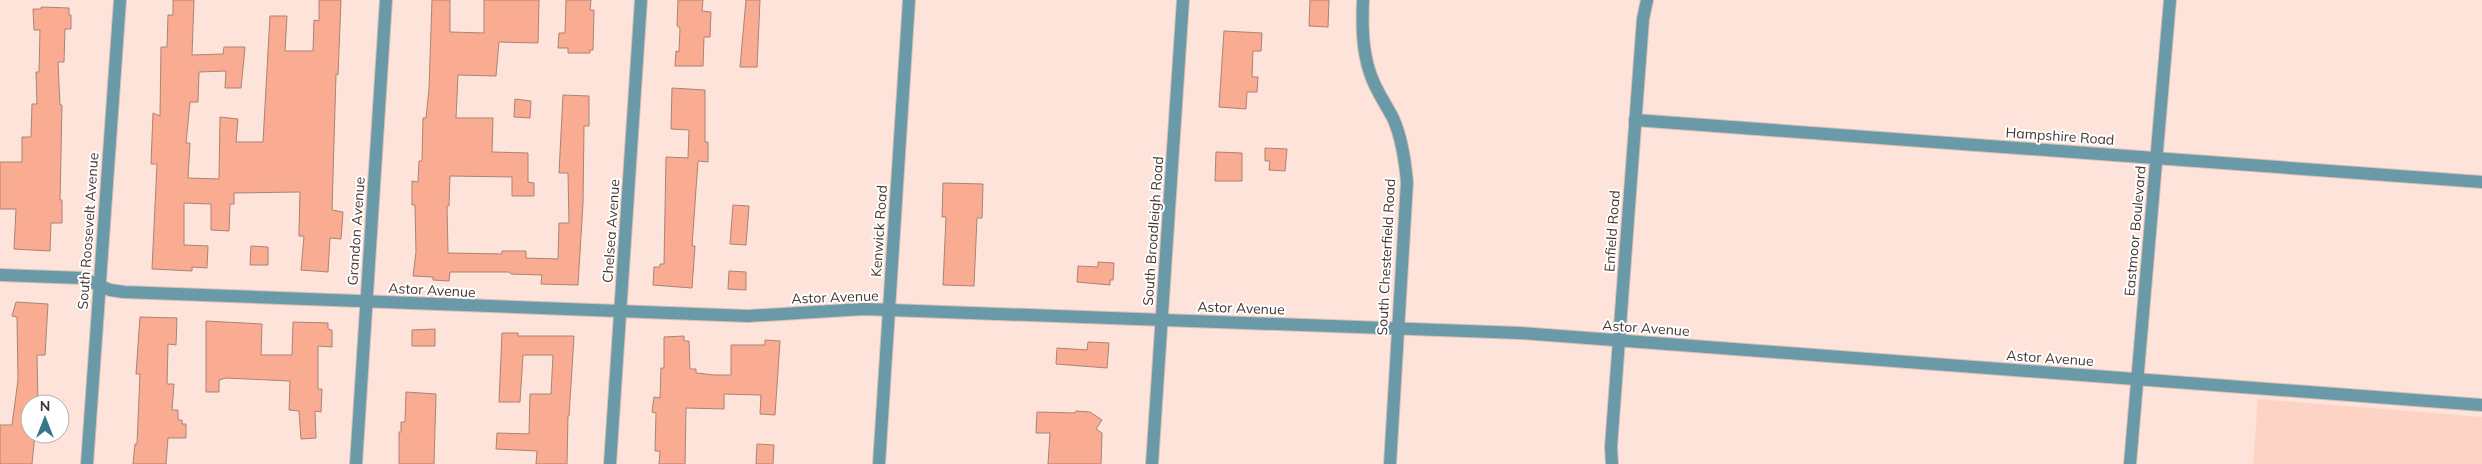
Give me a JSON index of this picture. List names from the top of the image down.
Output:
{
  "streets": {
    "street": [
      "Hampshire Road",
      "South Roosevelt Avenue",
      "Grandon Avenue",
      "Chelsea Avenue",
      "Kenwick Road",
      "South Broadleigh Road",
      "Enfield Road",
      "Eastmoor Boulevard",
      "South Chesterfield Road",
      "Astor Avenue"
    ]
  },
  "crossings": [
    ["Hampshire Road", "Enfield Road"],
    ["Hampshire Road", "Eastmoor Boulevard"],
    ["South Roosevelt Avenue", "Astor Avenue"],
    ["Grandon Avenue", "Astor Avenue"],
    ["Chelsea Avenue", "Astor Avenue"],
    ["Kenwick Road", "Astor Avenue"],
    ["South Broadleigh Road", "Astor Avenue"],
    ["Enfield Road", "Astor Avenue"],
    ["Eastmoor Boulevard", "Astor Avenue"],
    ["South Chesterfield Road", "Astor Avenue"]
  ],
  "north": "top"
}
